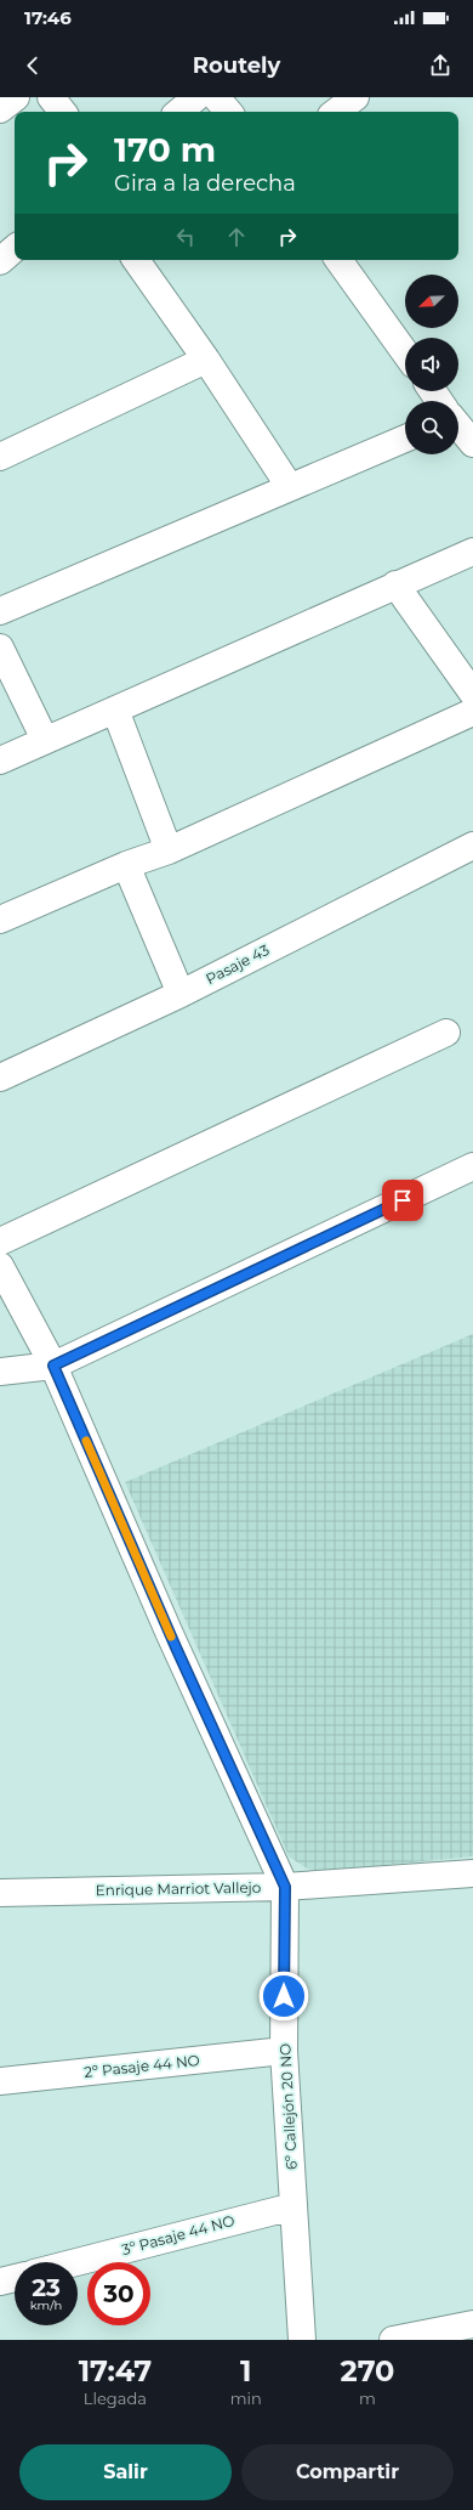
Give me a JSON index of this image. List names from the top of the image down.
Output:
{
  "streets": {
    "street": [
      "Pasaje 43",
      "Enrique Marriot Vallejo",
      "2º Pasaje 44 NO",
      "6º Callejón 20 NO",
      "3º Pasaje 44 NO"
    ]
  },
  "crossings": [
    ["Enrique Marriot Vallejo", "6º Callejón 20 NO"],
    ["2º Pasaje 44 NO", "6º Callejón 20 NO"],
    ["6º Callejón 20 NO", "3º Pasaje 44 NO"]
  ],
  "north": "bottom left",
  "page": {
    "status": "17:46",
    "header": "Routely",
    "turn": ["170 m", "Gira a la derecha"],
    "speed": "23 km/h",
    "limit": "30",
    "eta": [
      "17:47",
      "Llegada",
      "1",
      "min",
      "270",
      "m"
    ],
    "buttons": ["Salir", "Compartir"]
  }
}
